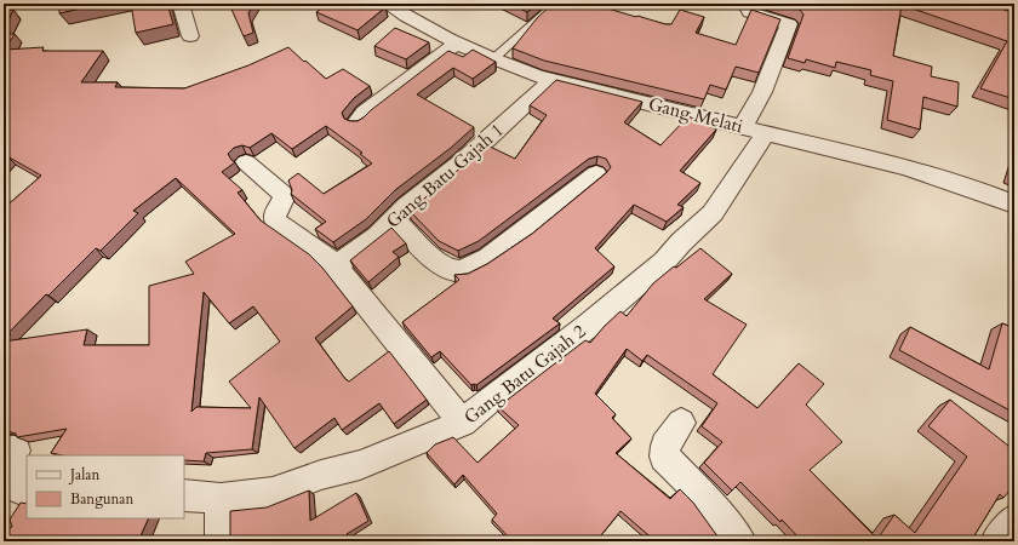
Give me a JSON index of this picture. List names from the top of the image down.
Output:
{
  "streets": {
    "street": ["Gang Melati", "Gang Batu Gajah 1", "Gang Batu Gajah 2"]
  },
  "crossings": [
    ["Gang Melati", "Gang Batu Gajah 1"],
    ["Gang Melati", "Gang Batu Gajah 2"]
  ],
  "legend": ["Jalan", "Bangunan"]
}
